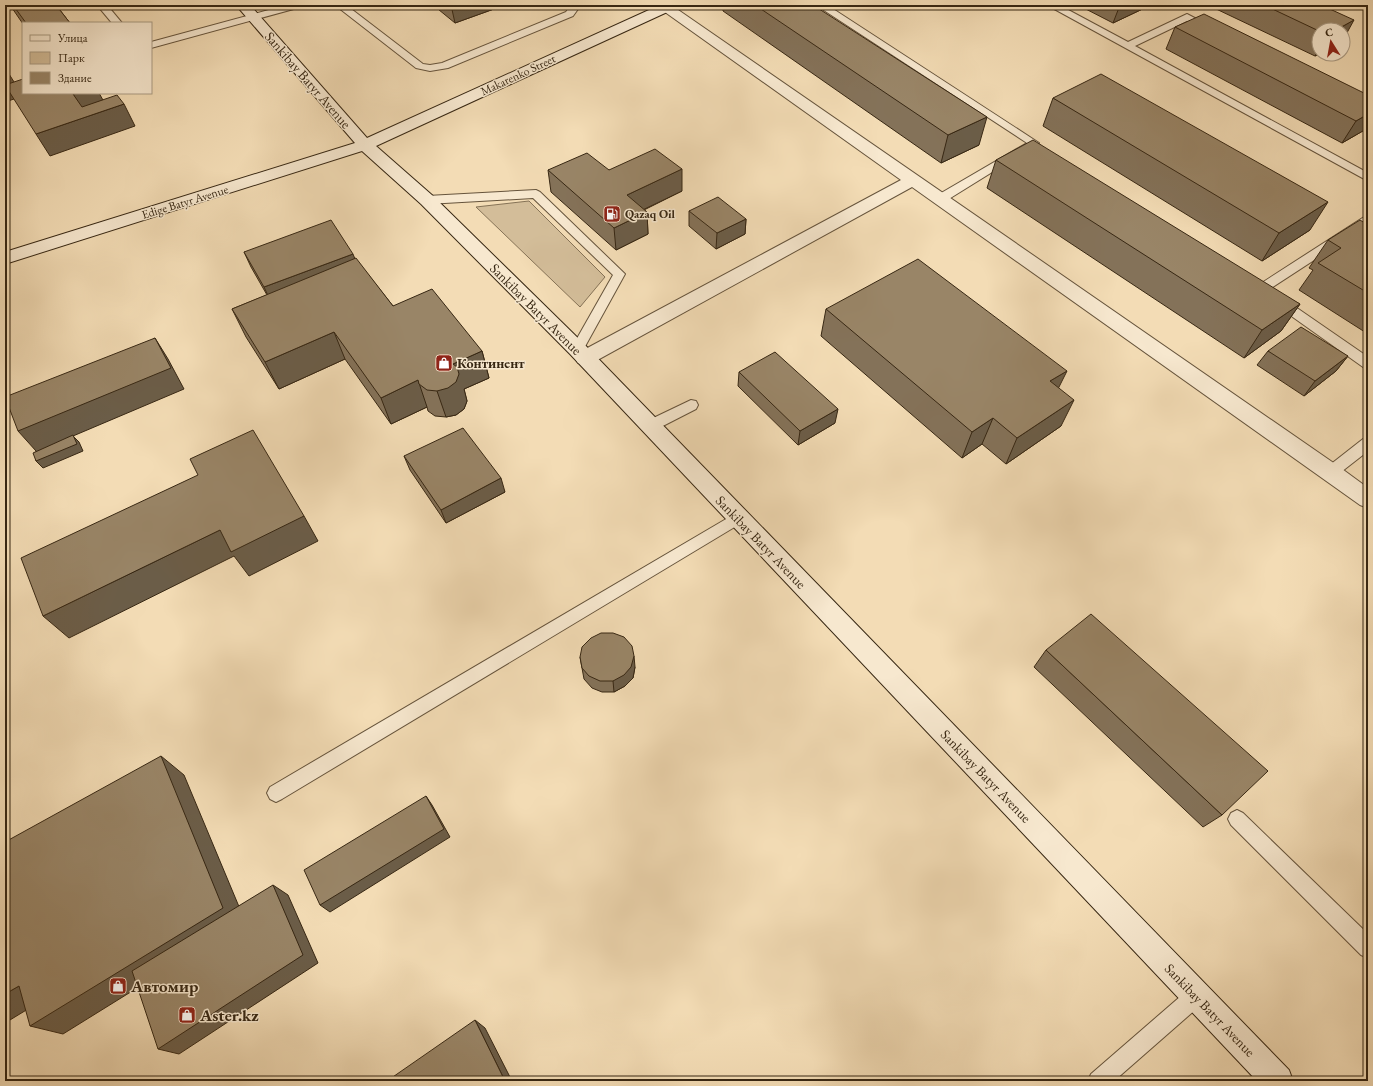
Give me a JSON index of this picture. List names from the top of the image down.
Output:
{
  "streets": {
    "street": ["Makarenko Street", "Sankibay Batyr Avenue", "Edige Batyr Avenue"]
  },
  "crossings": [
    ["Makarenko Street", "Sankibay Batyr Avenue"],
    ["Makarenko Street", "Edige Batyr Avenue"],
    ["Sankibay Batyr Avenue", "Edige Batyr Avenue"]
  ],
  "places": {
    "fuel station": ["Qazaq Oil"],
    "shop": ["Континент", "Автомир", "Aster.kz"]
  },
  "legend": ["Улица", "Парк", "Здание"],
  "north": "top"
}
